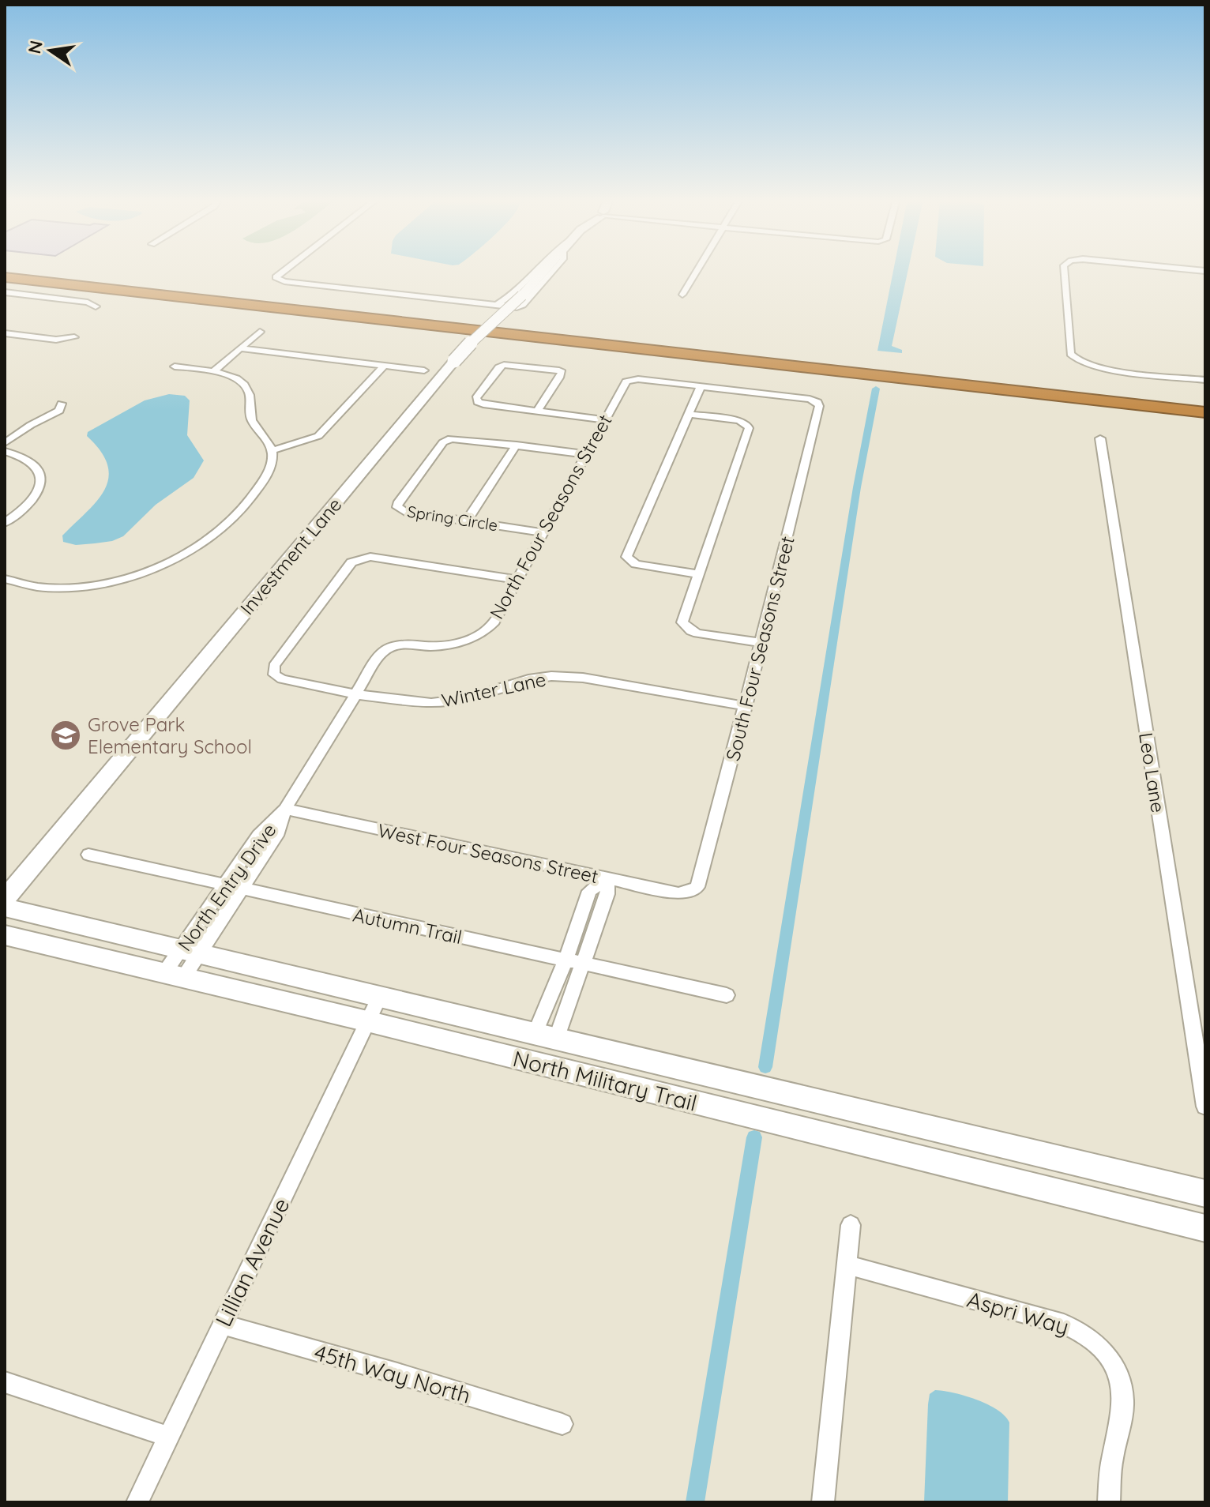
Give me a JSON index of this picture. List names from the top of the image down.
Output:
{
  "streets": {
    "main road": ["Investment Lane", "North Military Trail"],
    "street": [
      "North Four Seasons Street",
      "Spring Circle",
      "South Four Seasons Street",
      "Winter Lane",
      "Leo Lane",
      "West Four Seasons Street",
      "North Entry Drive",
      "Autumn Trail",
      "Lillian Avenue",
      "Aspri Way",
      "45th Way North"
    ]
  },
  "crossings": [
    ["North Four Seasons Street", "Spring Circle"],
    ["North Four Seasons Street", "South Four Seasons Street"],
    ["North Four Seasons Street", "Winter Lane"],
    ["North Four Seasons Street", "West Four Seasons Street"],
    ["North Four Seasons Street", "North Entry Drive"],
    ["South Four Seasons Street", "Winter Lane"],
    ["South Four Seasons Street", "West Four Seasons Street"],
    ["West Four Seasons Street", "North Entry Drive"],
    ["North Entry Drive", "Autumn Trail"],
    ["North Entry Drive", "North Military Trail"],
    ["North Military Trail", "Lillian Avenue"],
    ["Lillian Avenue", "45th Way North"]
  ],
  "places": {
    "school or university": ["Grove Park Elementary School"]
  },
  "north": "left"
}
